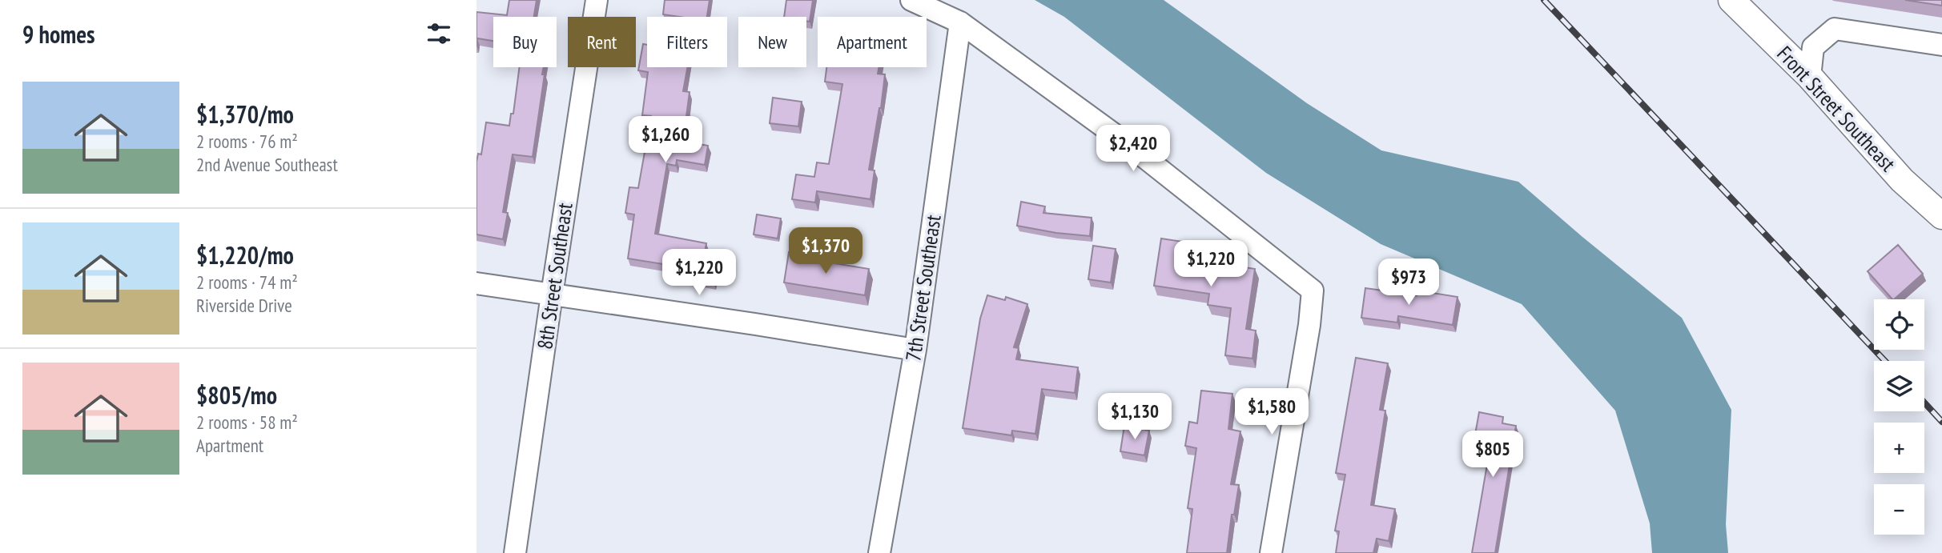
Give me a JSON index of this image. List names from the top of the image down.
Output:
{
  "streets": {
    "street": ["Front Street Southeast", "8th Street Southeast", "7th Street Southeast"]
  },
  "page": {
    "heading": "9 homes",
    "chip": [
      "Buy",
      "Rent",
      "Filters",
      "New",
      "Apartment"
    ],
    "list": [
      {
        "name": "$1,370/mo",
        "note": "2 rooms · 76 m² · 2nd Avenue Southeast"
      },
      {
        "name": "$1,220/mo",
        "note": "2 rooms · 74 m² · Riverside Drive"
      },
      {
        "name": "$805/mo",
        "note": "2 rooms · 58 m² · Apartment"
      }
    ],
    "price": [
      "$1,260",
      "$2,420",
      "$1,370",
      "$1,220",
      "$1,220",
      "$973",
      "$1,580",
      "$1,130",
      "$805"
    ],
    "map_buttons": ["+", "−"]
  }
}
